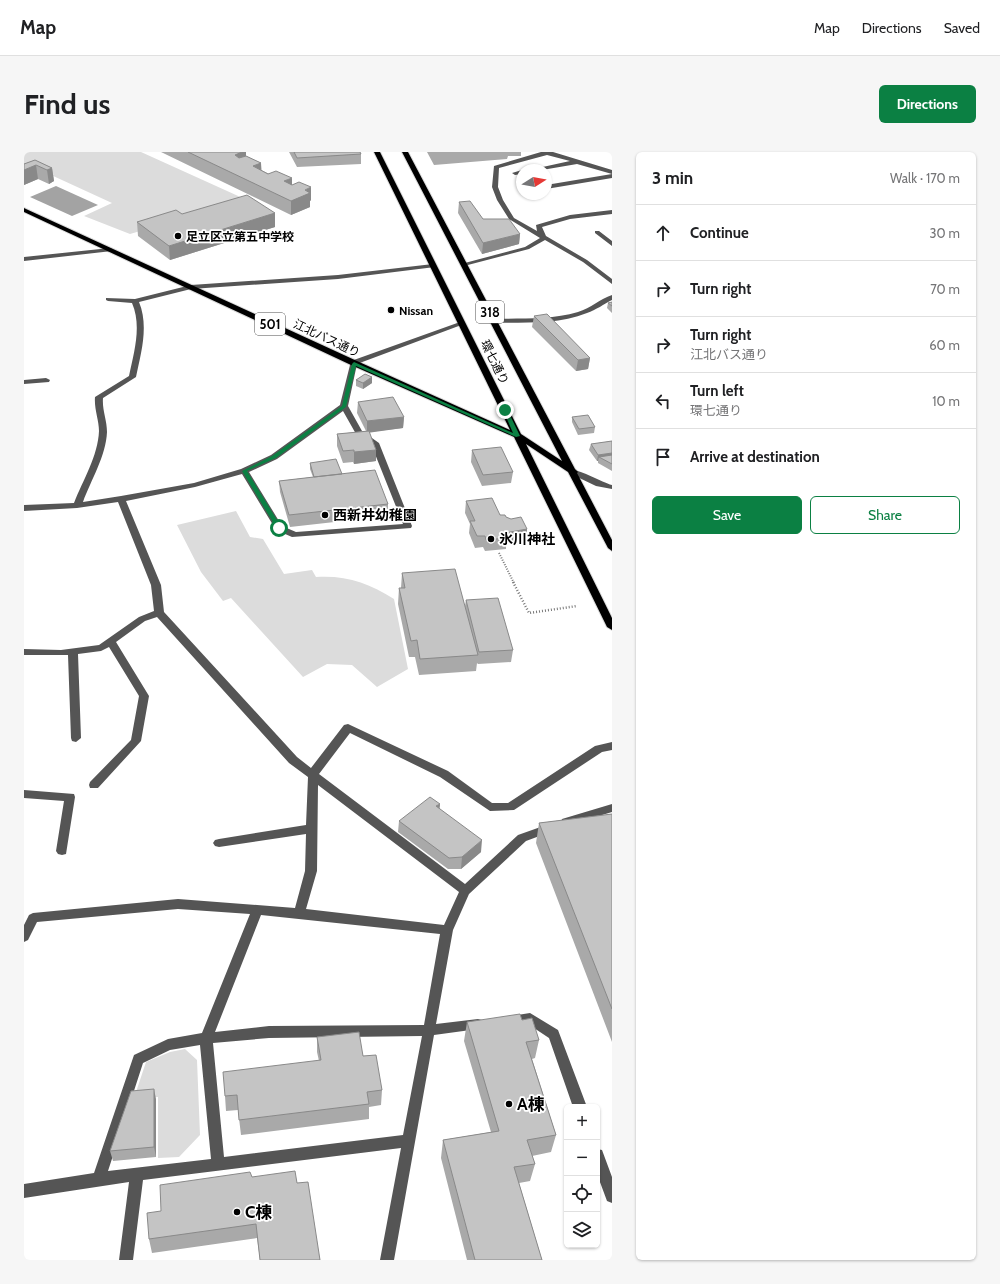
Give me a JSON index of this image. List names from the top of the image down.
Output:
{
  "streets": {
    "main road": [
      "318",
      "501",
      "江北バス通り",
      "環七通り"
    ]
  },
  "crossings": [
    ["江北バス通り", "環七通り"]
  ],
  "places": [
    "足立区立第五中学校",
    "Nissan",
    "西新井幼稚園",
    "氷川神社",
    "A棟",
    "C棟"
  ],
  "north": "right",
  "page": {
    "header": "Map",
    "nav": ["Map", "Directions", "Saved"],
    "buttons": [
      "Directions",
      ["Save", "Share"]
    ],
    "title": "Find us",
    "heading": ["3 min", "Walk · 170 m"],
    "list": [
      ["Continue", "30 m"],
      ["Turn right", "70 m"],
      ["Turn right", "江北バス通り", "60 m"],
      ["Turn left", "環七通り", "10 m"],
      "Arrive at destination"
    ],
    "map_buttons": ["+", "−"]
  }
}
